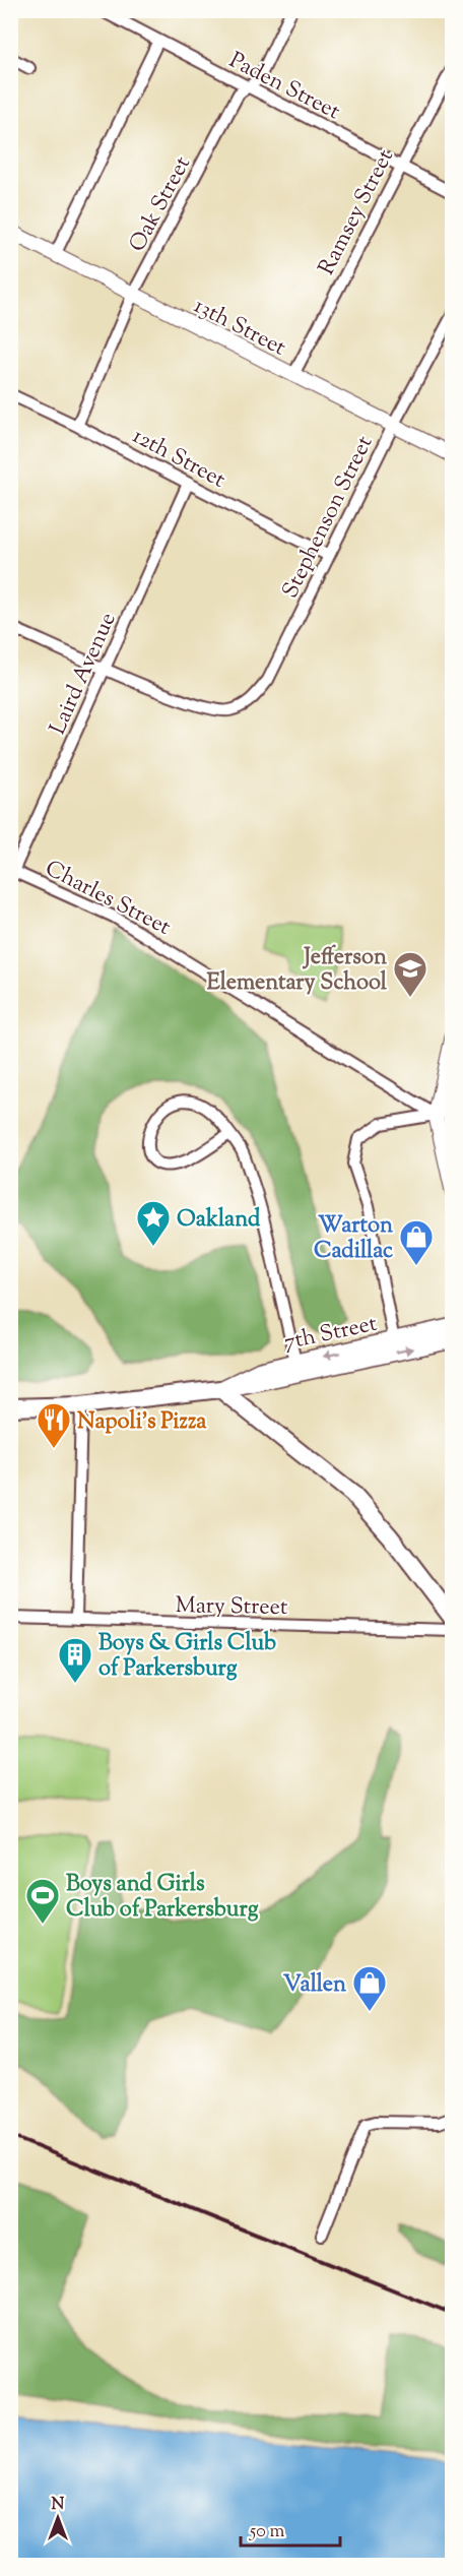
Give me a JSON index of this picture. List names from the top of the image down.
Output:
{
  "streets": {
    "main road": ["7th Street"],
    "street": [
      "Paden Street",
      "Oak Street",
      "Ramsey Street",
      "13th Street",
      "12th Street",
      "Stephenson Street",
      "Laird Avenue",
      "Charles Street",
      "Mary Street"
    ]
  },
  "crossings": [
    ["Paden Street", "Oak Street"],
    ["Paden Street", "Ramsey Street"],
    ["Oak Street", "13th Street"],
    ["Oak Street", "12th Street"],
    ["Ramsey Street", "13th Street"],
    ["13th Street", "Stephenson Street"],
    ["12th Street", "Stephenson Street"],
    ["12th Street", "Laird Avenue"],
    ["Stephenson Street", "Laird Avenue"],
    ["Laird Avenue", "Charles Street"]
  ],
  "places": {
    "school or university": ["Jefferson Elementary School"],
    "place": ["Oakland"],
    "shop": ["Warton Cadillac", "Vallen"],
    "restaurant": ["Napoli's Pizza"],
    "building": ["Boys & Girls Club of Parkersburg"],
    "sports": ["Boys and Girls Club of Parkersburg"]
  },
  "scale_bar": "50 m",
  "north": "top"
}
